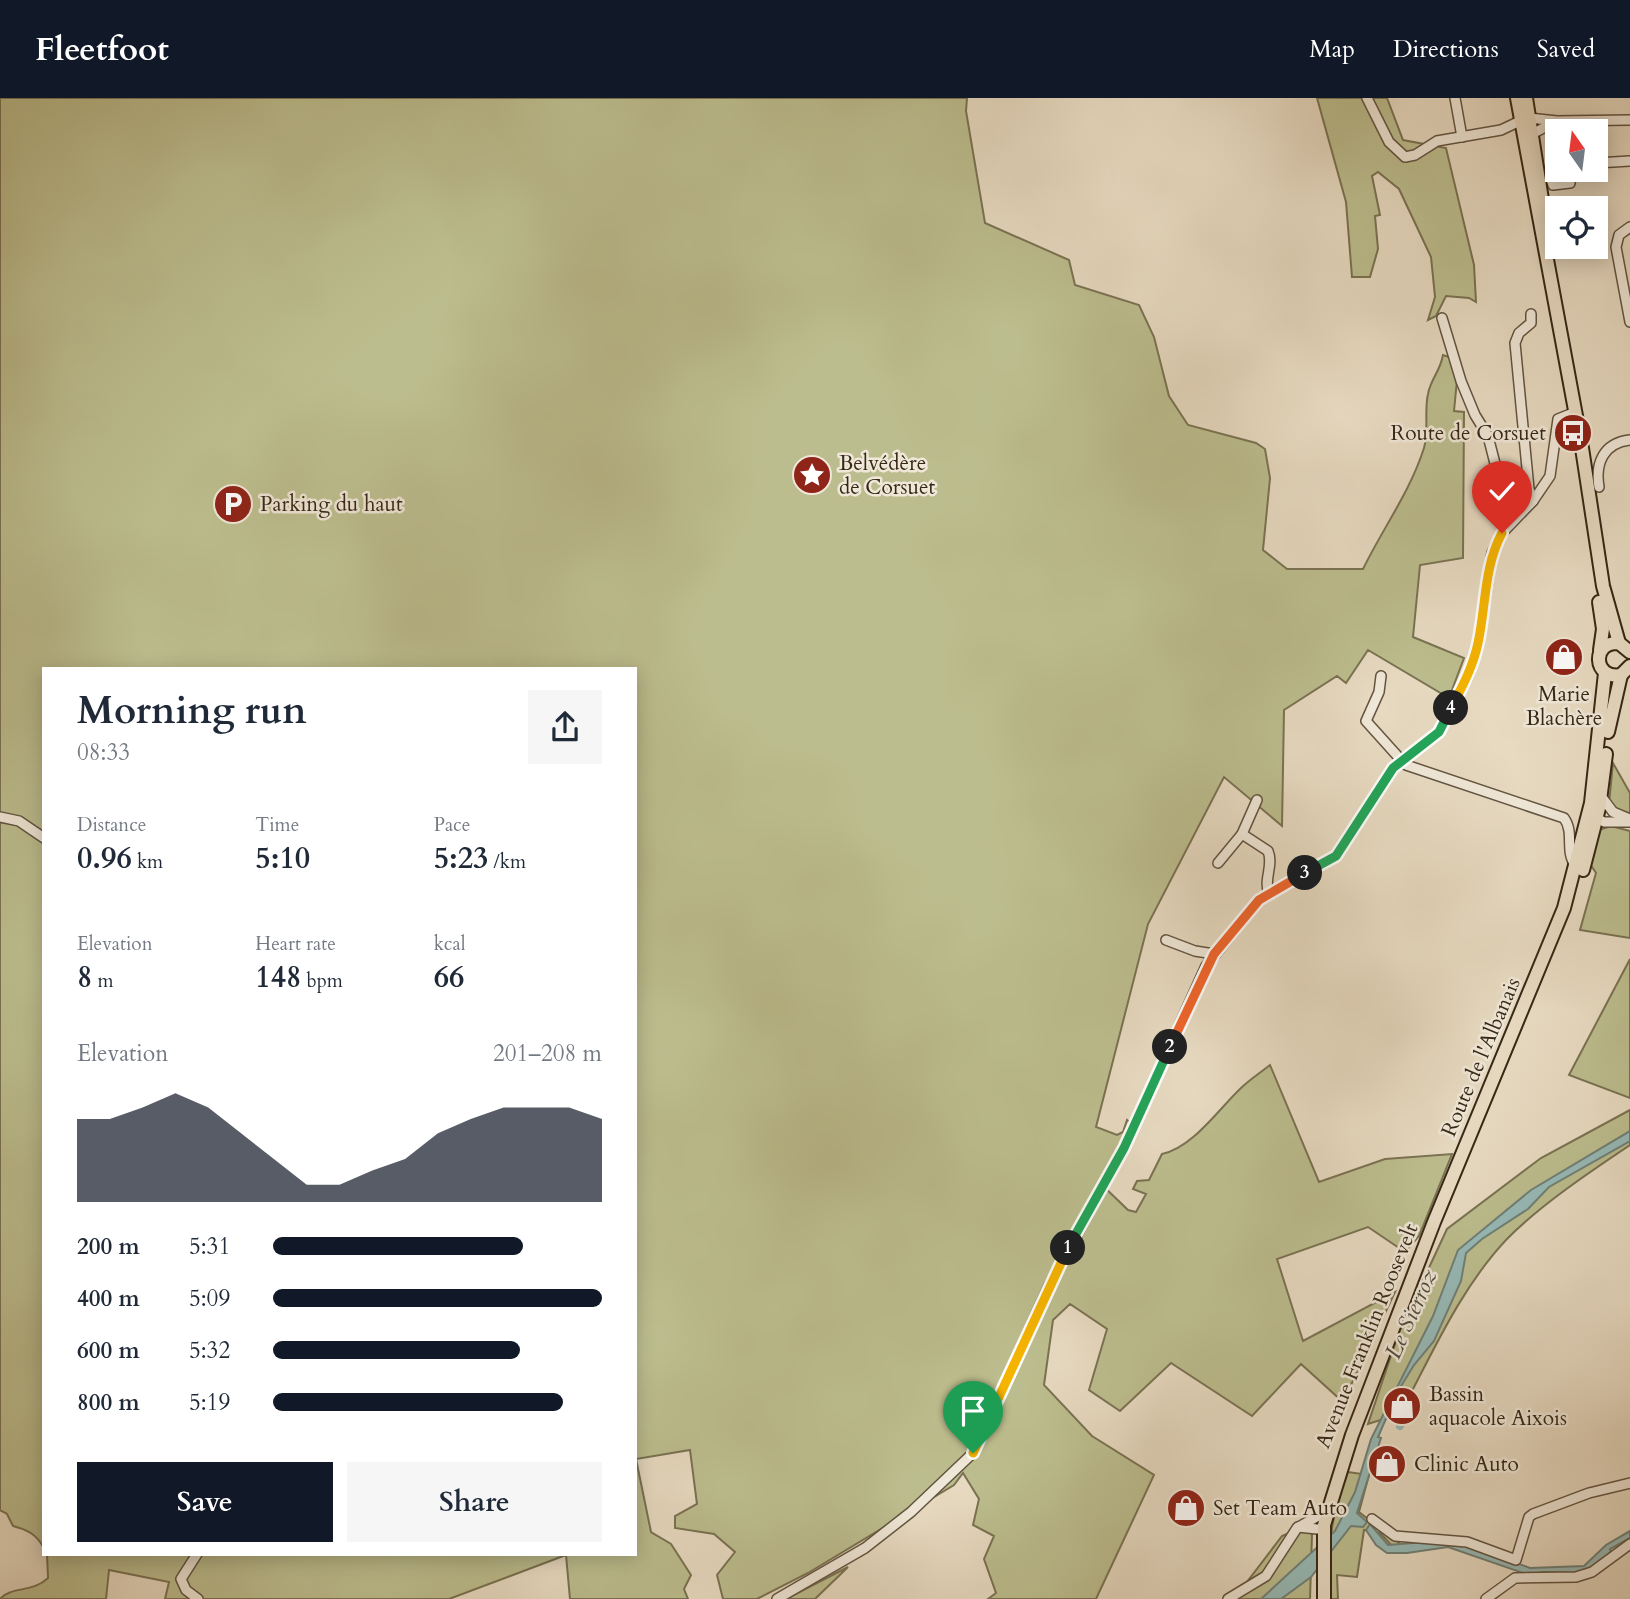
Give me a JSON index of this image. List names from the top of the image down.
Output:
{
  "streets": {
    "main road": ["Route de l'Albanais", "Avenue Franklin Roosevelt"]
  },
  "crossings": [
    ["Route de l'Albanais", "Avenue Franklin Roosevelt"]
  ],
  "water": ["Le Sierroz"],
  "places": {
    "bus stop": ["Route de Corsuet"],
    "place": ["Belvédère de Corsuet"],
    "parking": ["Parking du haut"],
    "shop": [
      "Marie Blachère",
      "Bassin aquacole Aixois",
      "Clinic Auto",
      "Set Team Auto"
    ]
  },
  "north": "top",
  "page": {
    "header": "Fleetfoot",
    "nav": ["Map", "Directions", "Saved"],
    "heading": ["Morning run", "08:33"],
    "pins": [
      "4",
      "3",
      "2",
      "1"
    ],
    "stats": [
      ["Distance", "0.96 km"],
      ["Time", "5:10"],
      ["Pace", "5:23 /km"],
      ["Elevation", "8 m"],
      ["Heart rate", "148 bpm"],
      ["kcal", "66"]
    ],
    "chart": ["Elevation", "201–208 m"],
    "list": [
      {
        "name": "200 m",
        "note": "5:31"
      },
      {
        "name": "400 m",
        "note": "5:09"
      },
      {
        "name": "600 m",
        "note": "5:32"
      },
      {
        "name": "800 m",
        "note": "5:19"
      }
    ],
    "buttons": ["Save", "Share"]
  }
}
